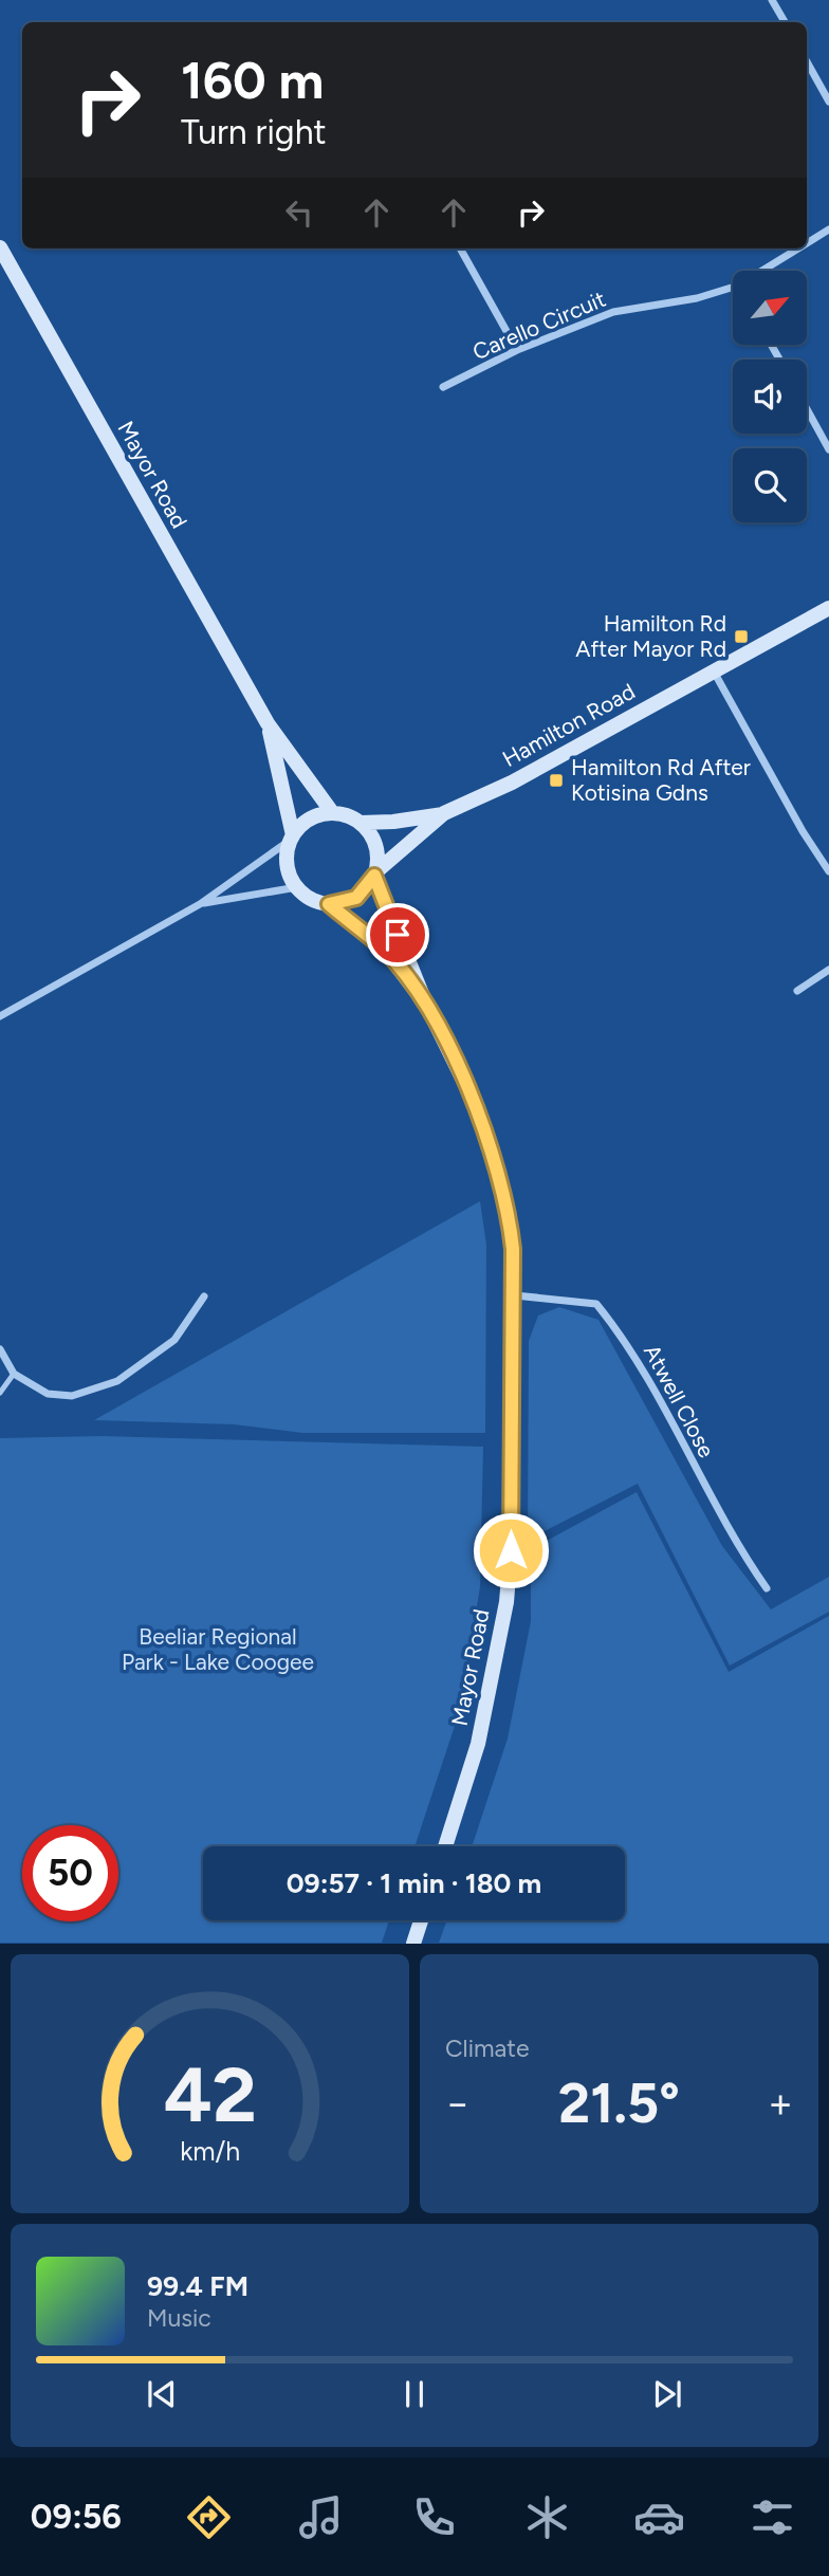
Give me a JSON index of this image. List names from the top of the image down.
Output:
{
  "streets": {
    "main road": ["Mayor Road", "Hamilton Road"],
    "street": ["Carello Circuit", "Atwell Close"]
  },
  "crossings": [
    ["Mayor Road", "Hamilton Road"],
    ["Mayor Road", "Atwell Close"]
  ],
  "parks": ["Beeliar Regional Park - Lake Coogee"],
  "places": {
    "transit": ["Hamilton Rd After Mayor Rd", "Hamilton Rd After Kotisina Gdns"]
  },
  "north": "top right",
  "page": {
    "turn": ["160 m", "Turn right"],
    "limit": "50",
    "trip": "09:57 · 1 min · 180 m",
    "tile": "Climate",
    "heat": ["−", "21.5°", "+"],
    "song": ["99.4 FM", "Music"],
    "tabs": "09:56",
    "gauge": ["42", "km/h"]
  }
}
